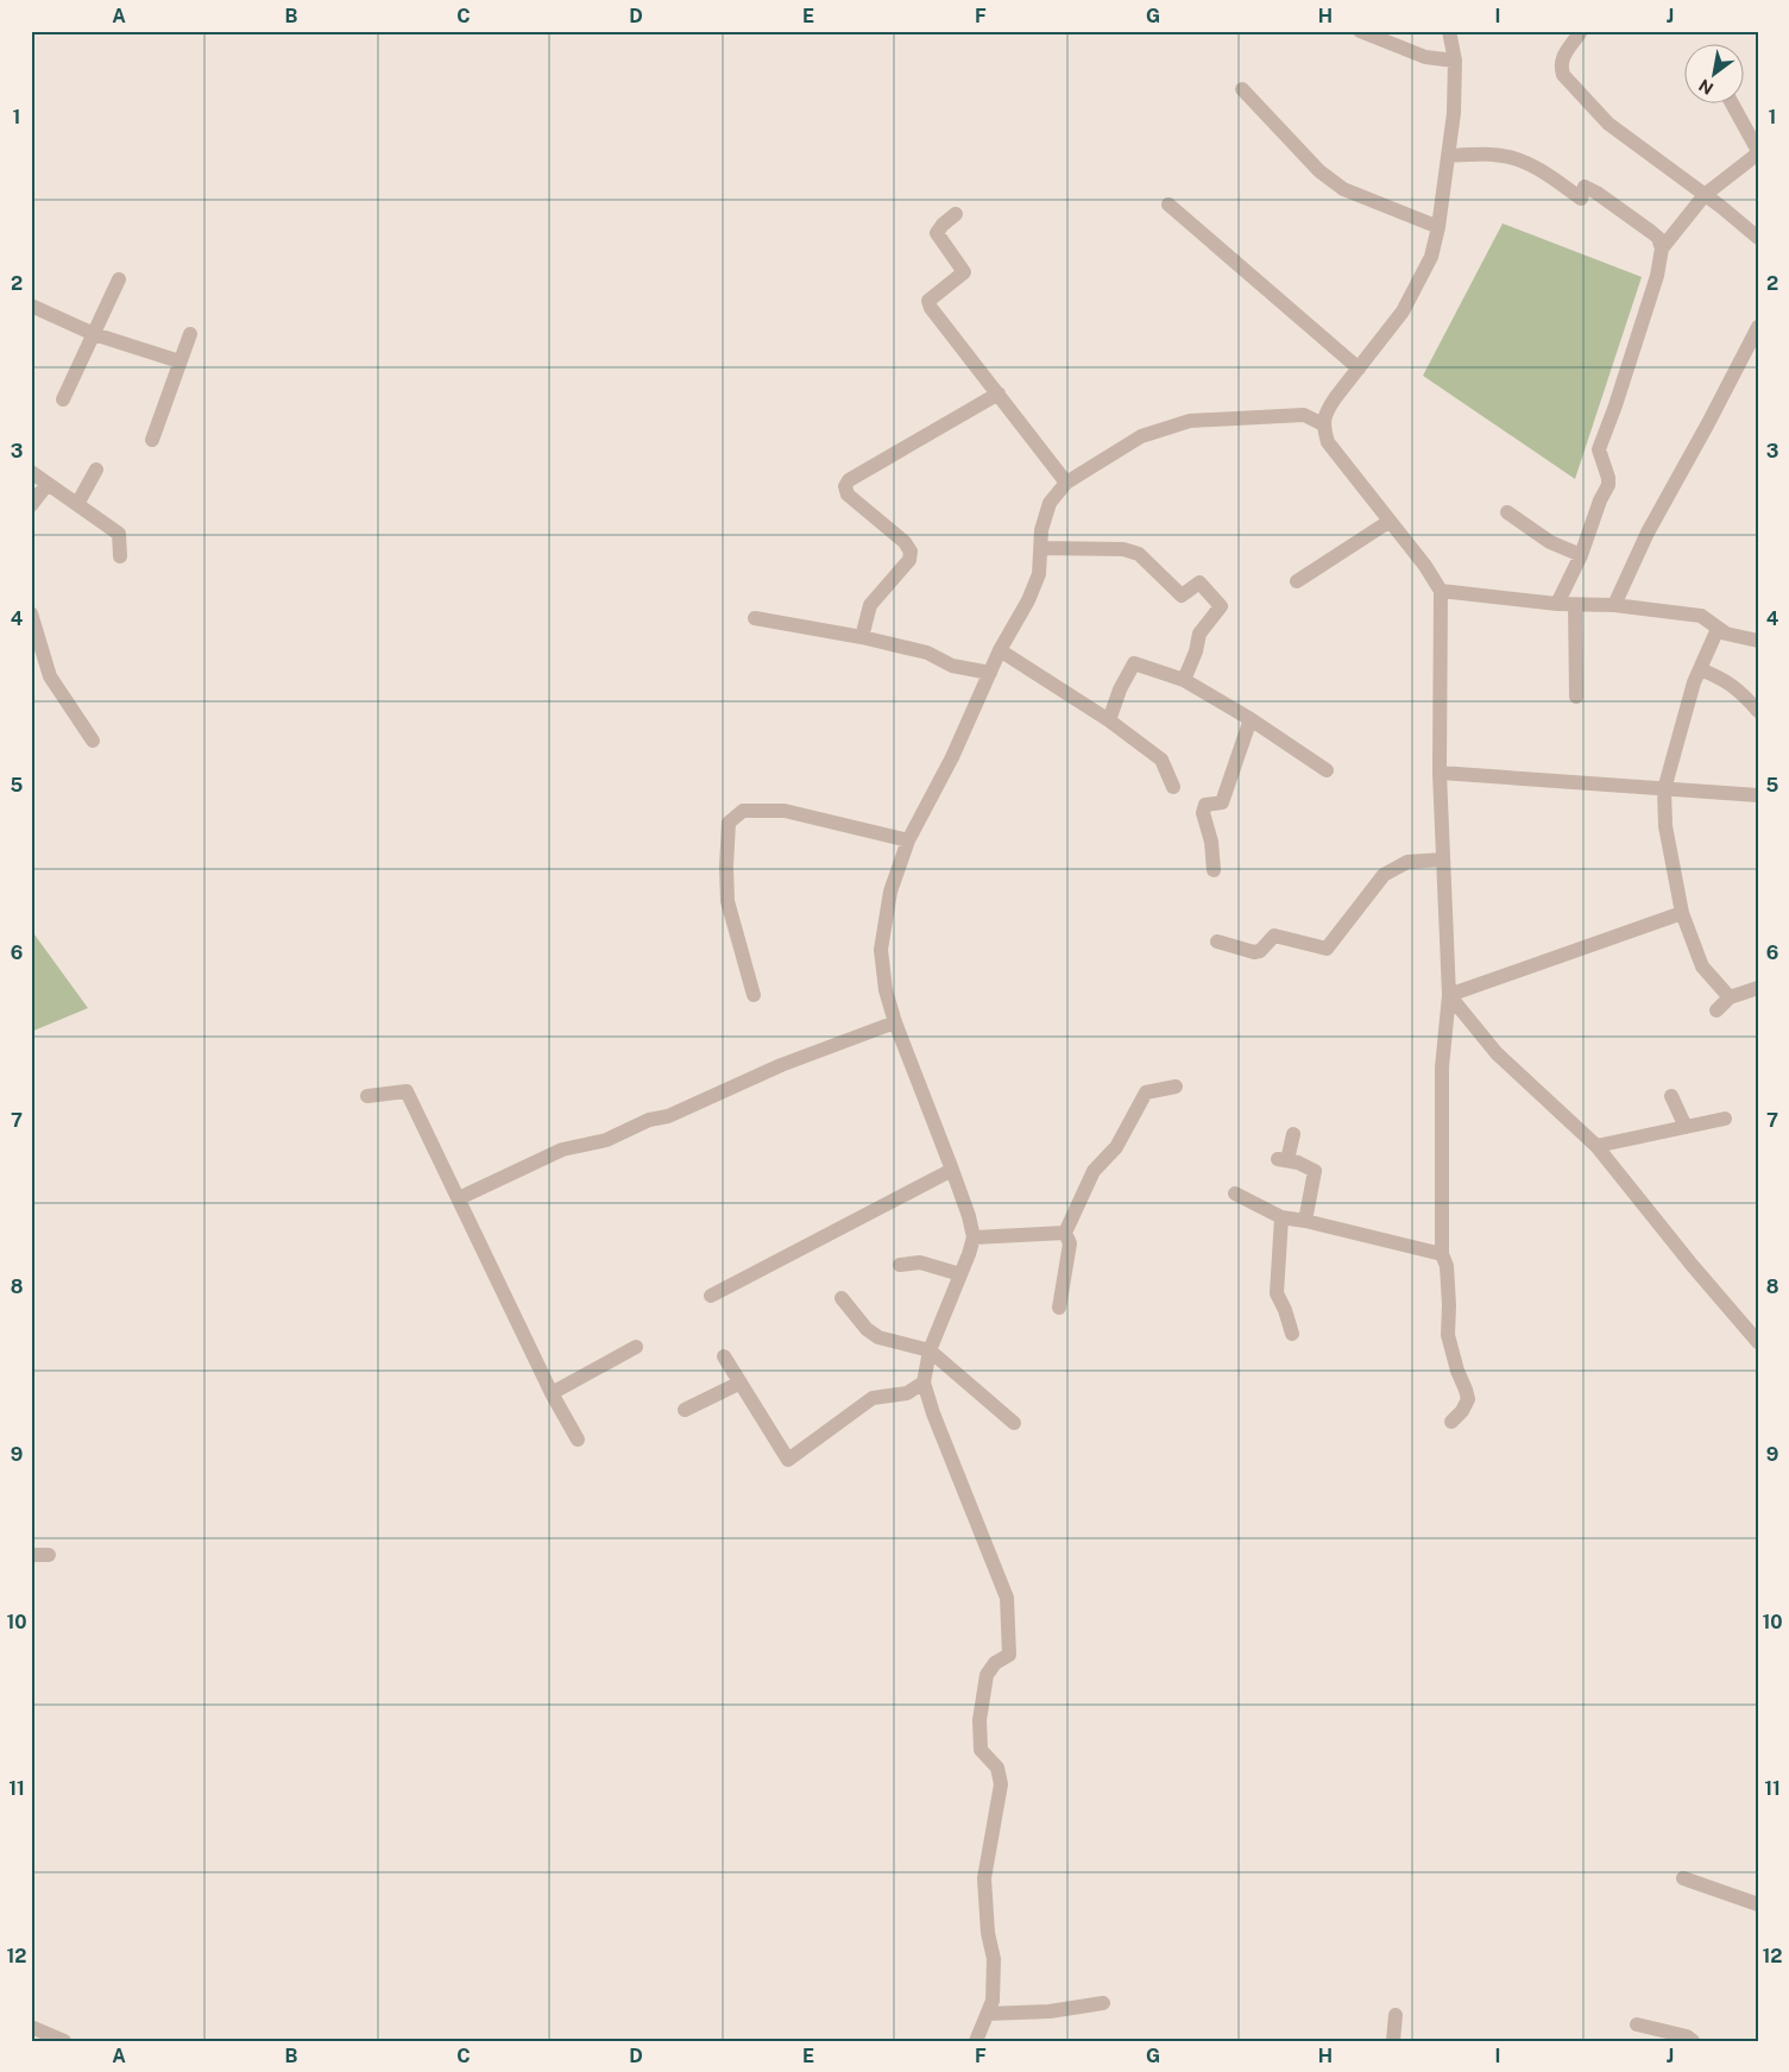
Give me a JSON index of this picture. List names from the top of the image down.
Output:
{
  "north": "bottom left",
  "grid": {
    "columns": [
      "A",
      "B",
      "C",
      "D",
      "E",
      "F",
      "G",
      "H",
      "I",
      "J"
    ],
    "rows": [
      "1",
      "2",
      "3",
      "4",
      "5",
      "6",
      "7",
      "8",
      "9",
      "10",
      "11",
      "12"
    ]
  }
}
